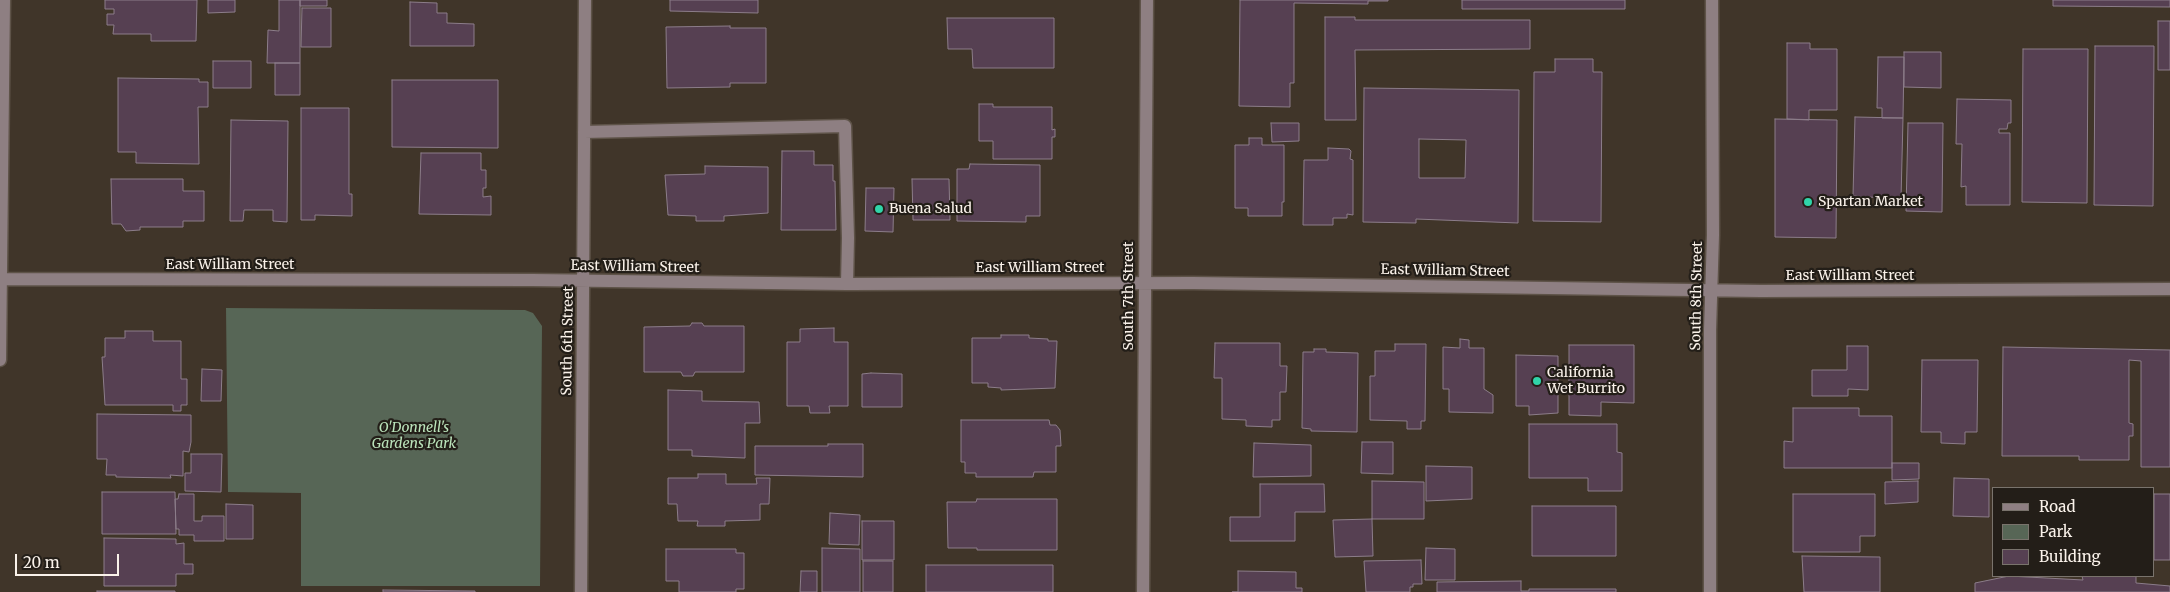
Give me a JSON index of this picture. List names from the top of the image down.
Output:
{
  "streets": {
    "street": [
      "East William Street",
      "South 7th Street",
      "South 8th Street",
      "South 6th Street"
    ]
  },
  "crossings": [
    ["East William Street", "South 7th Street"],
    ["East William Street", "South 8th Street"],
    ["East William Street", "South 6th Street"]
  ],
  "parks": ["O'Donnell's Gardens Park"],
  "places": ["Spartan Market", "Buena Salud", "California Wet Burrito"],
  "legend": ["Road", "Park", "Building"],
  "scale_bar": "20 m"
}
